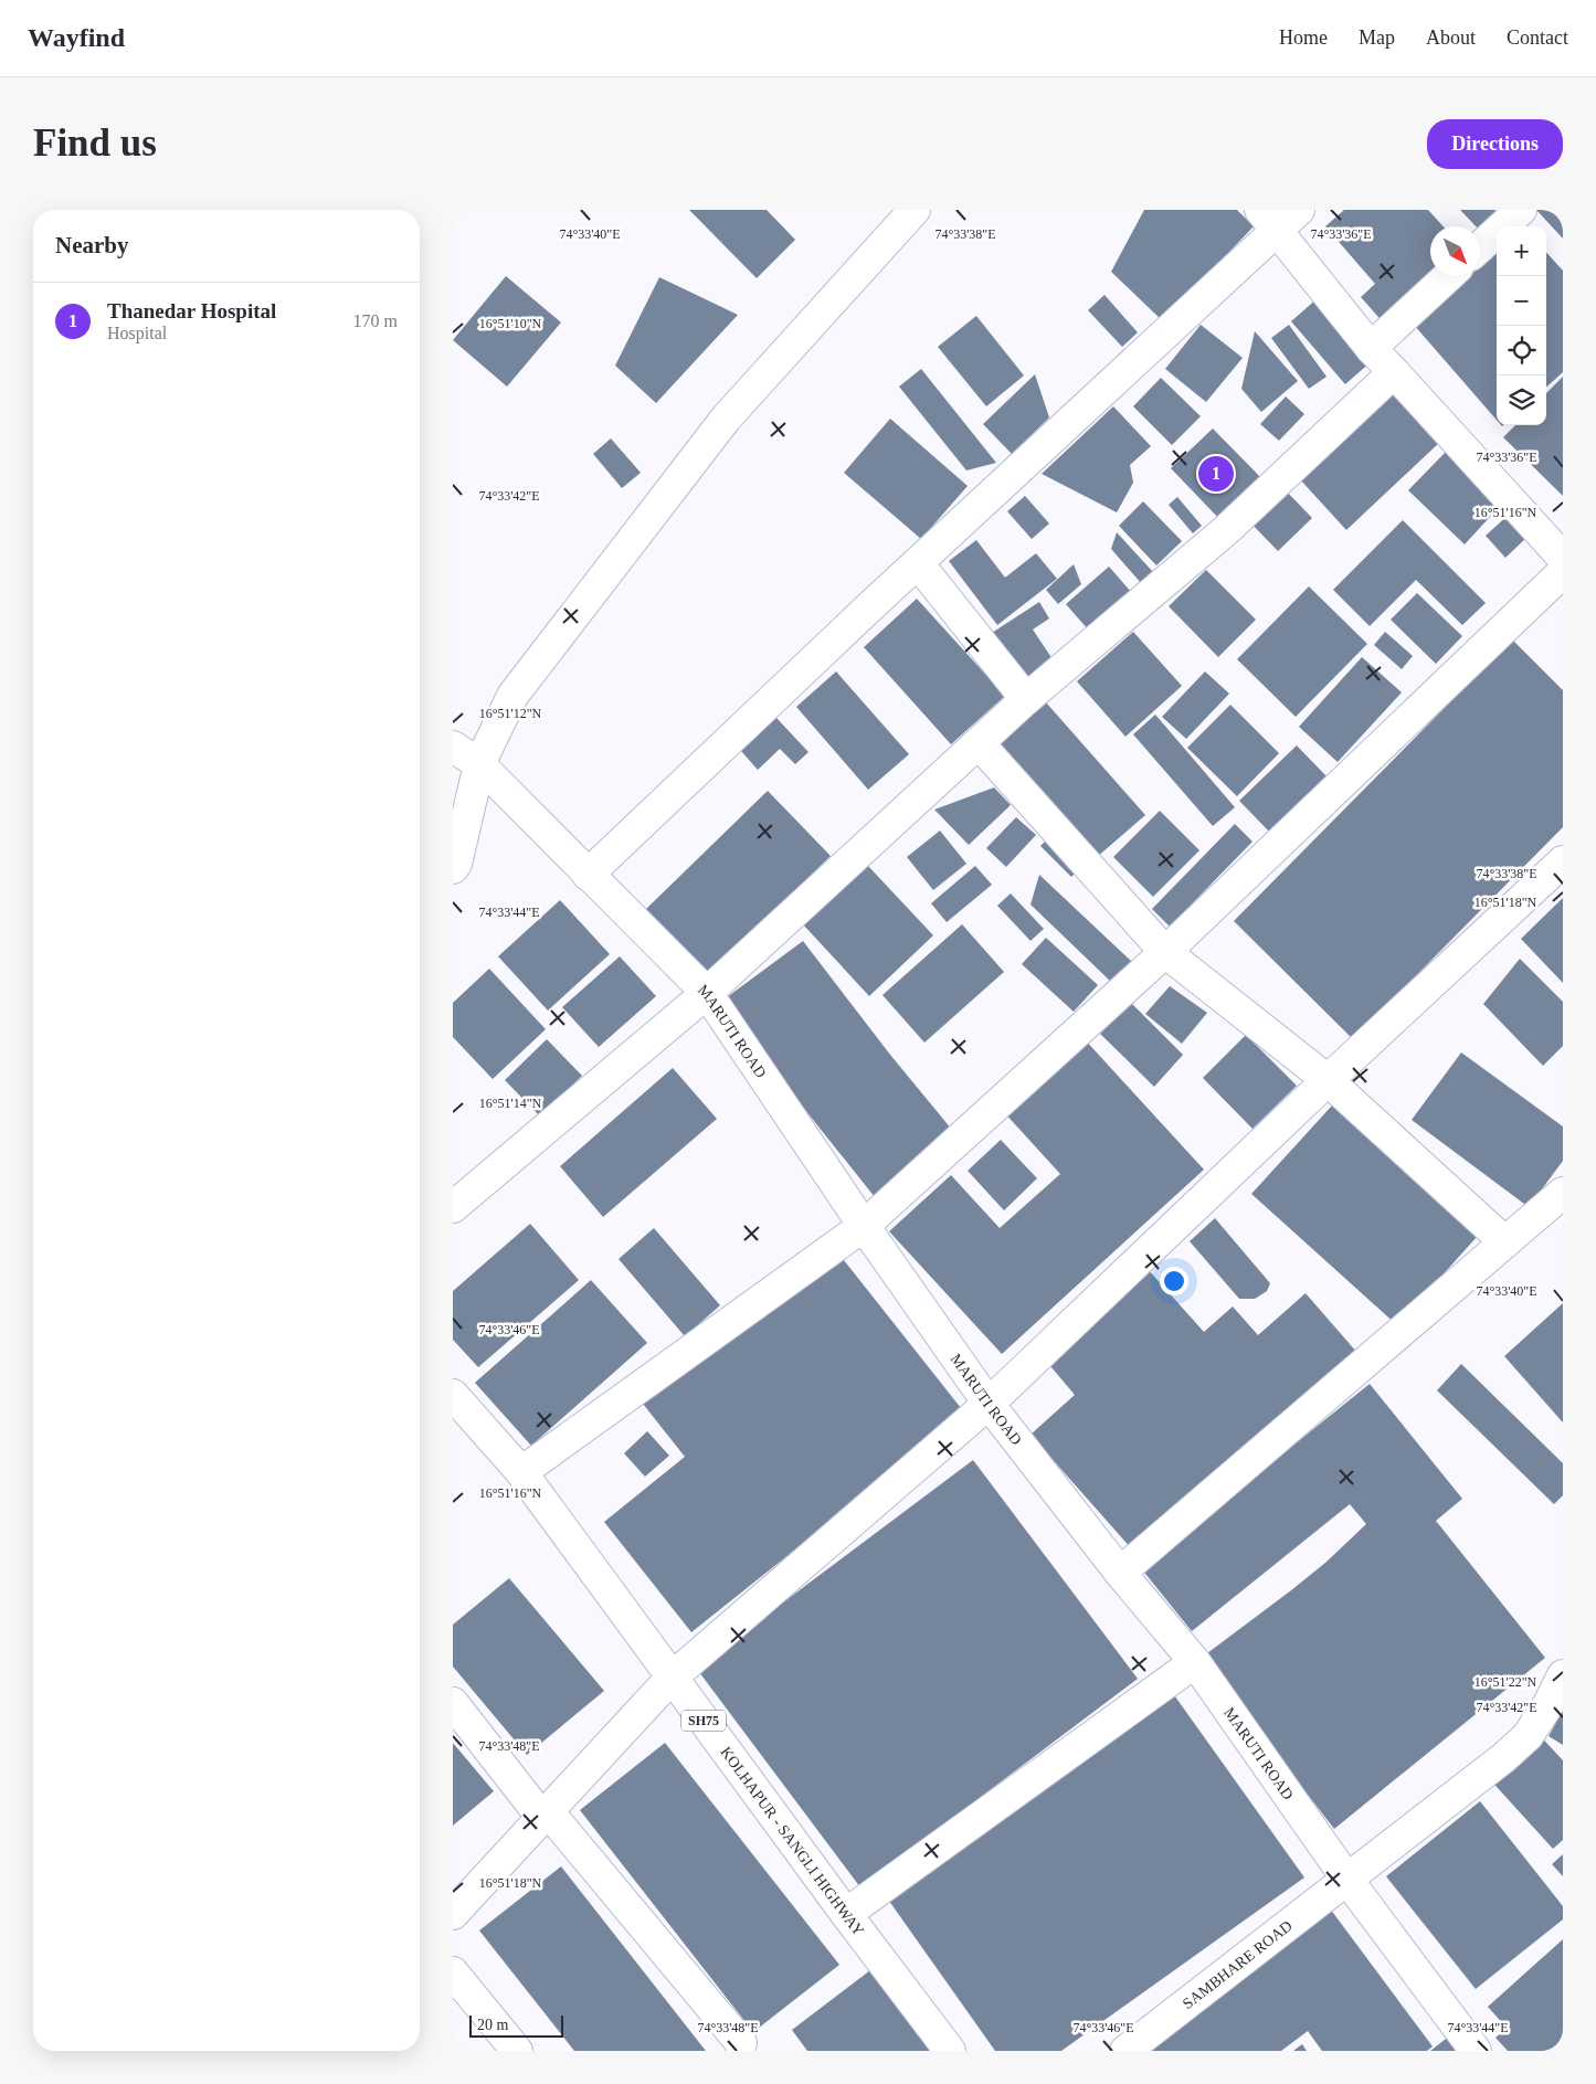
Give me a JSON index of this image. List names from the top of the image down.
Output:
{
  "streets": {
    "street": [
      "MARUTI ROAD",
      "SH75",
      "KOLHAPUR - SANGLI HIGHWAY",
      "SAMBHARE ROAD"
    ]
  },
  "crossings": [
    ["MARUTI ROAD", "SAMBHARE ROAD"]
  ],
  "scale_bar": "20 m",
  "north": "bottom right",
  "page": {
    "header": "Wayfind",
    "nav": [
      "Home",
      "Map",
      "About",
      "Contact"
    ],
    "buttons": "Directions",
    "title": "Find us",
    "heading": "Nearby",
    "map_buttons": ["+", "−"],
    "list": [
      {
        "mark": "1",
        "name": "Thanedar Hospital",
        "note": "Hospital",
        "value": "170 m"
      }
    ],
    "pins": "1",
    "scale": "20 m"
  },
  "coordinates": [
    "74°33'40\"E",
    "74°33'38\"E",
    "74°33'36\"E",
    "16°51'10\"N",
    "74°33'42\"E",
    "16°51'16\"N",
    "16°51'12\"N",
    "16°51'18\"N",
    "74°33'44\"E",
    "16°51'14\"N",
    "74°33'46\"E",
    "16°51'22\"N",
    "74°33'48\"E"
  ]
}
